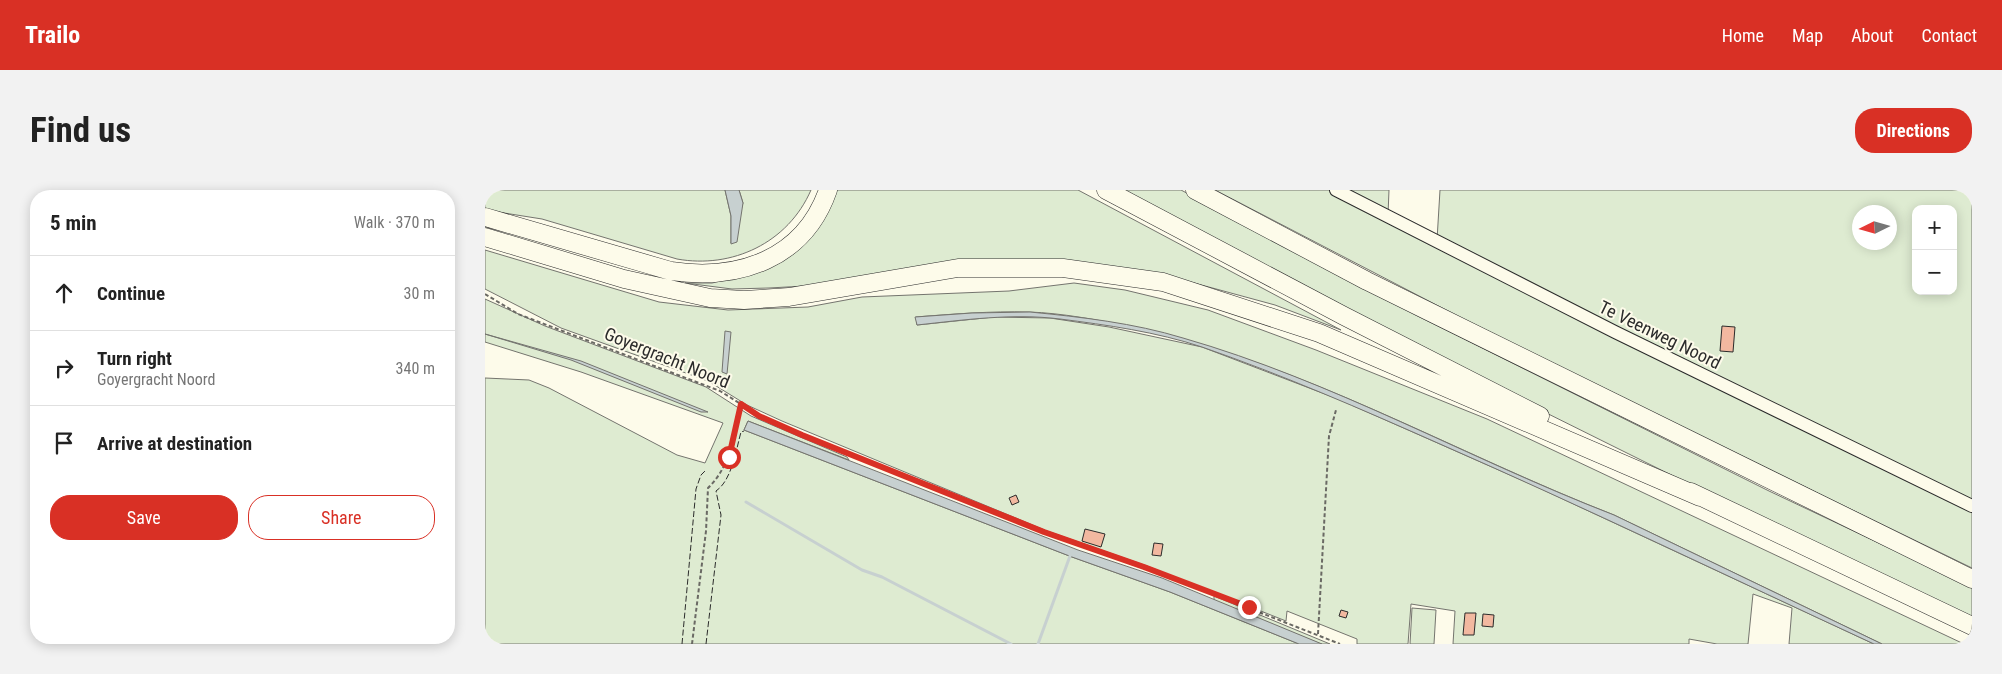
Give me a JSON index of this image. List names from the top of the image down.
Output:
{
  "streets": {
    "street": ["Te Veenweg Noord"],
    "path": ["Goyergracht Noord"]
  },
  "north": "left",
  "page": {
    "header": "Trailo",
    "nav": [
      "Home",
      "Map",
      "About",
      "Contact"
    ],
    "buttons": [
      "Directions",
      ["Save", "Share"]
    ],
    "title": "Find us",
    "heading": ["5 min", "Walk · 370 m"],
    "map_buttons": ["+", "−"],
    "list": [
      ["Continue", "30 m"],
      ["Turn right", "Goyergracht Noord", "340 m"],
      "Arrive at destination"
    ]
  }
}
